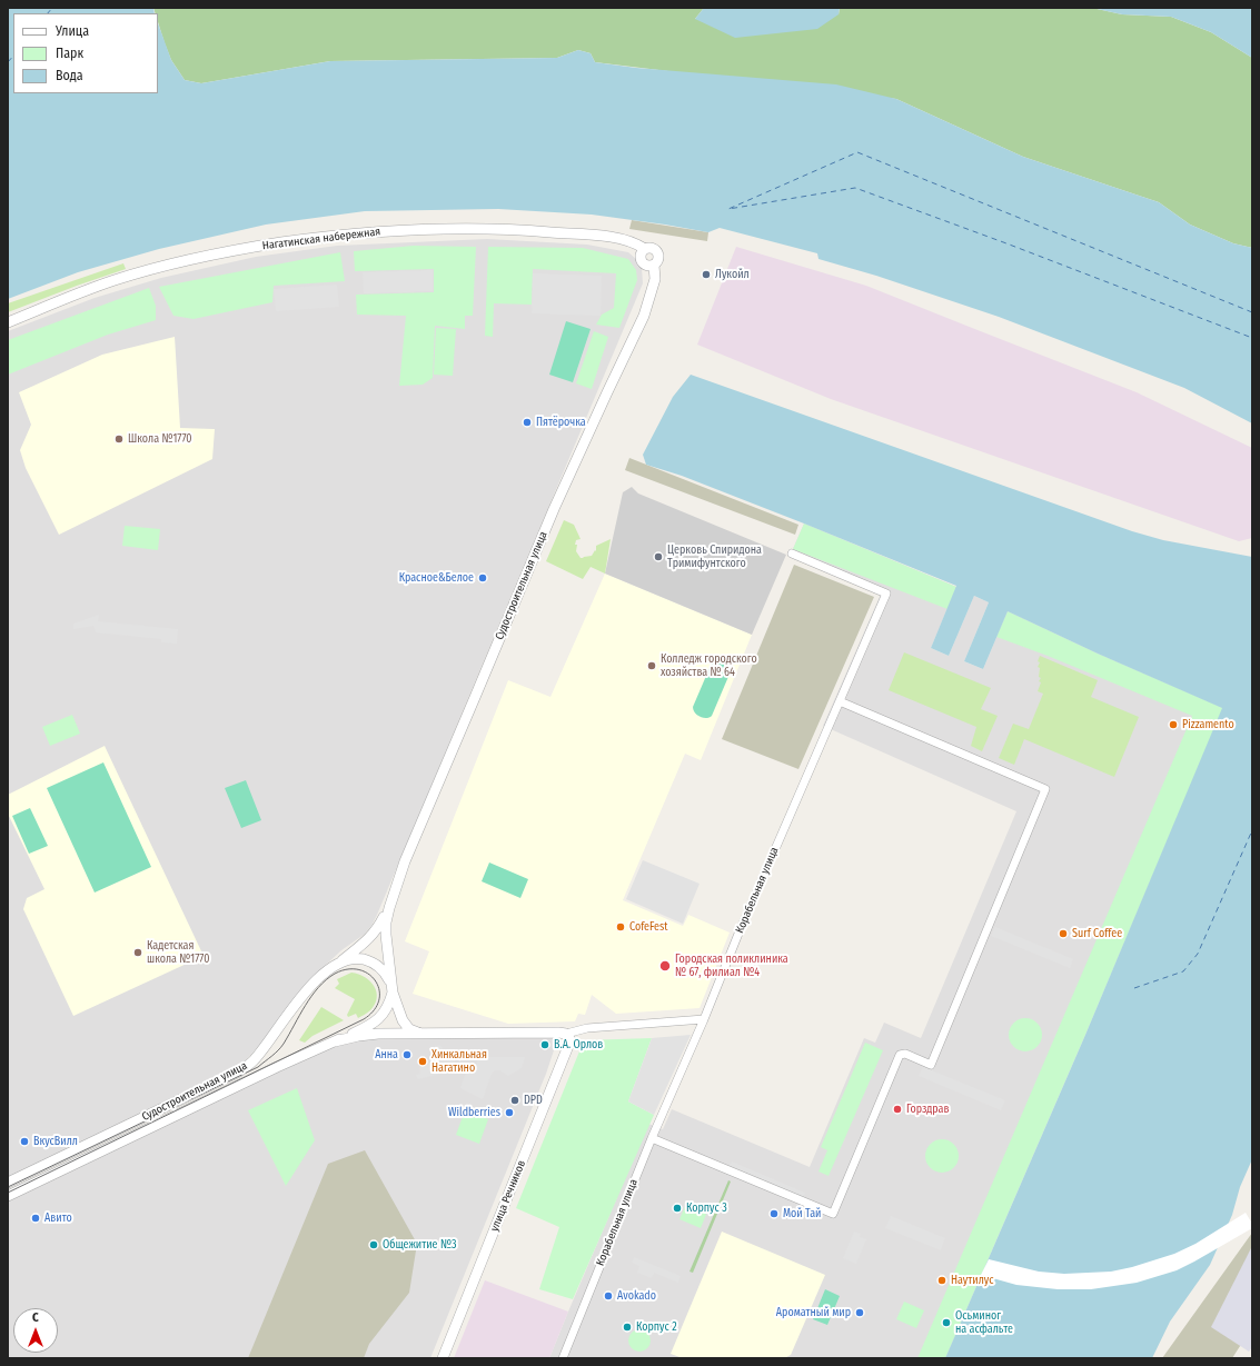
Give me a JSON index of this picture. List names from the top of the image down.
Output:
{
  "streets": {
    "street": [
      "Нагатинская набережная",
      "Судостроительная улица",
      "Корабельная улица",
      "улица Речников"
    ]
  },
  "crossings": [
    ["Нагатинская набережная", "Судостроительная улица"]
  ],
  "places": [
    "Лукойл",
    "Пятёрочка",
    "Школа №1770",
    "Церковь Спиридона Тримифунтского",
    "Красное&Белое",
    "Колледж городского хозяйства № 64",
    "Pizzamento",
    "CofeFest",
    "Surf Coffee",
    "Кадетская школа №1770",
    "Городская поликлиника № 67, филиал №4",
    "В.А. Орлов",
    "Анна",
    "Хинкальная Нагатино",
    "DPD",
    "Горздрав",
    "Wildberries",
    "ВкусВилл",
    "Корпус 3",
    "Мой Тай",
    "Авито",
    "Общежитие №3",
    "Наутилус",
    "Avokado",
    "Ароматный мир",
    "Осьминог на асфальте",
    "Корпус 2"
  ],
  "legend": ["Улица", "Парк", "Вода"],
  "north": "top"
}
